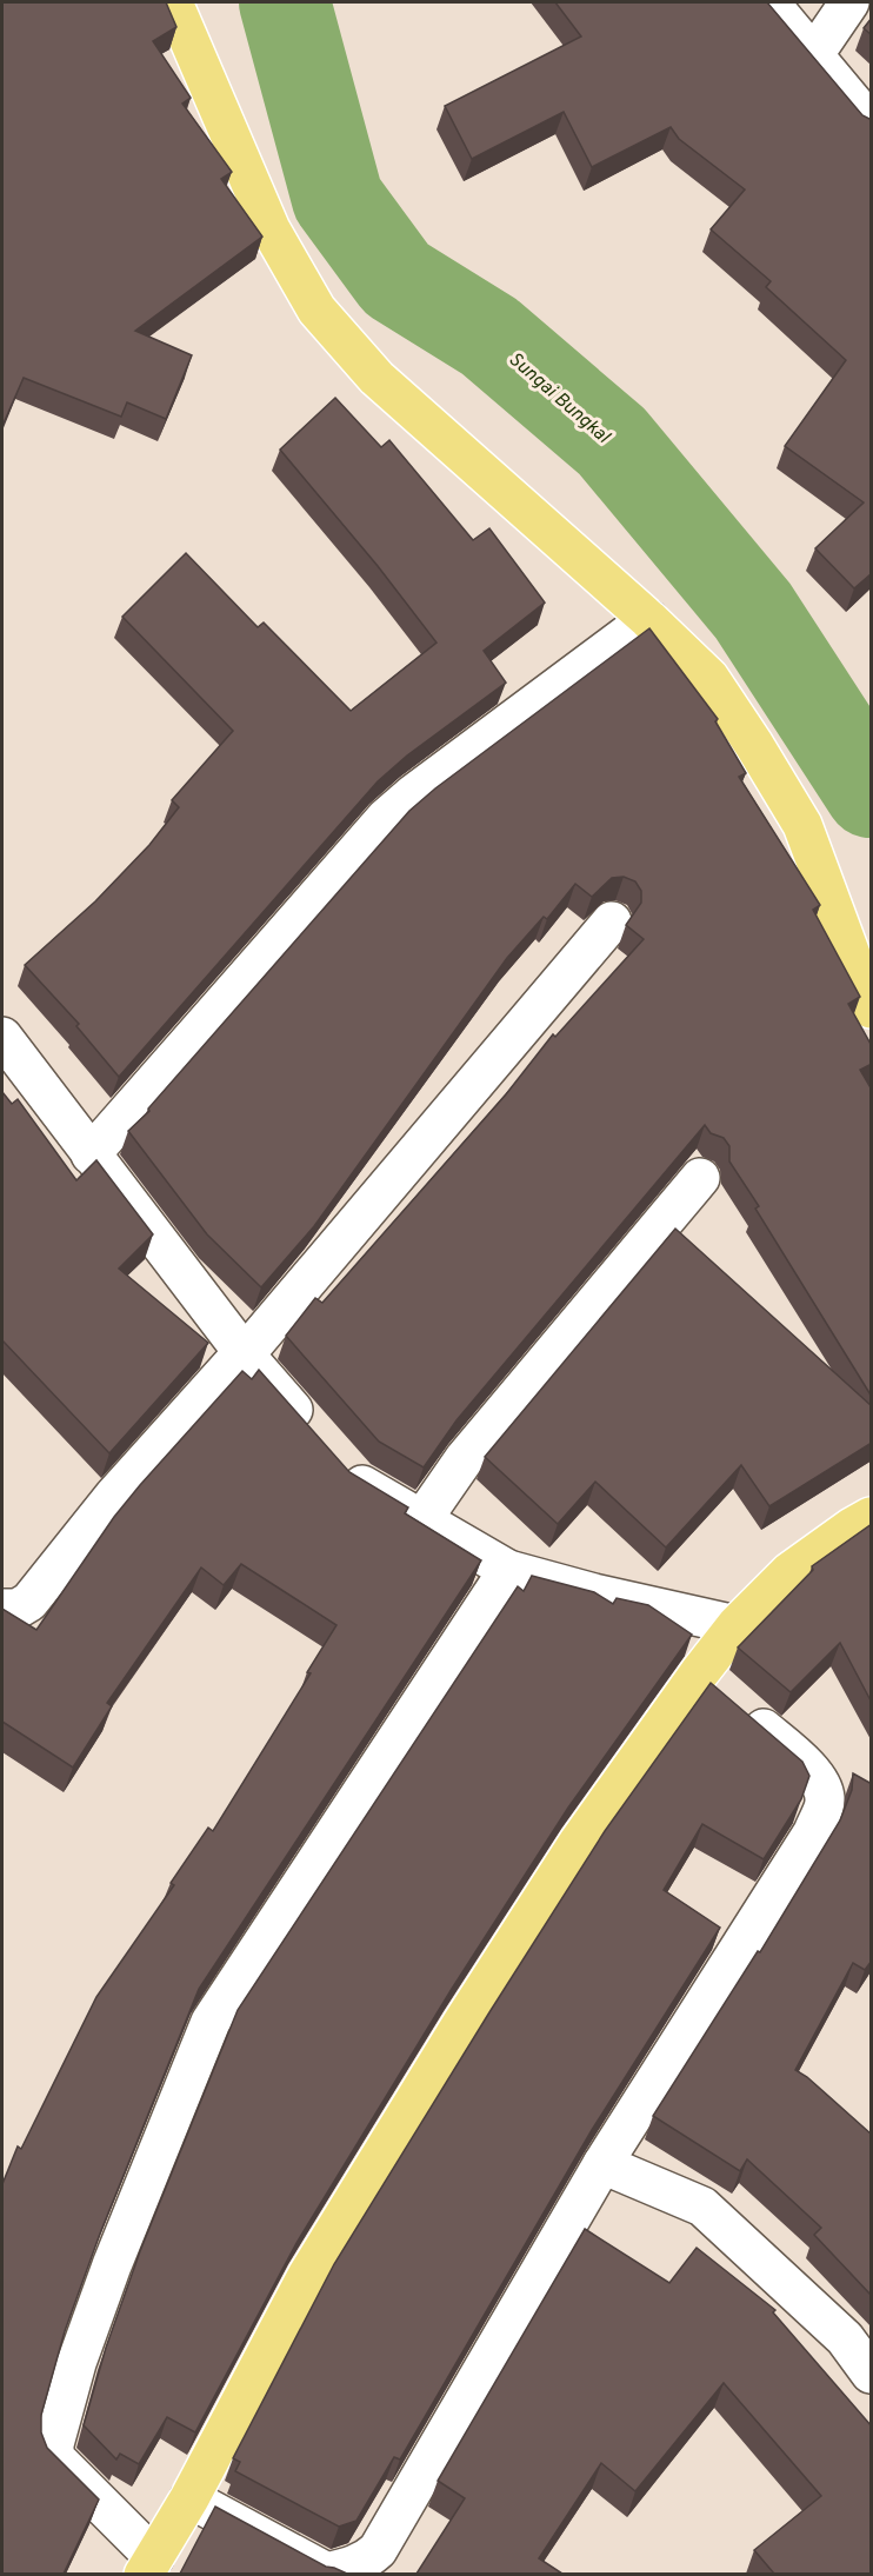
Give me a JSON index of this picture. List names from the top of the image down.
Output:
{
  "water": ["Sungai Bungkal"]
}
